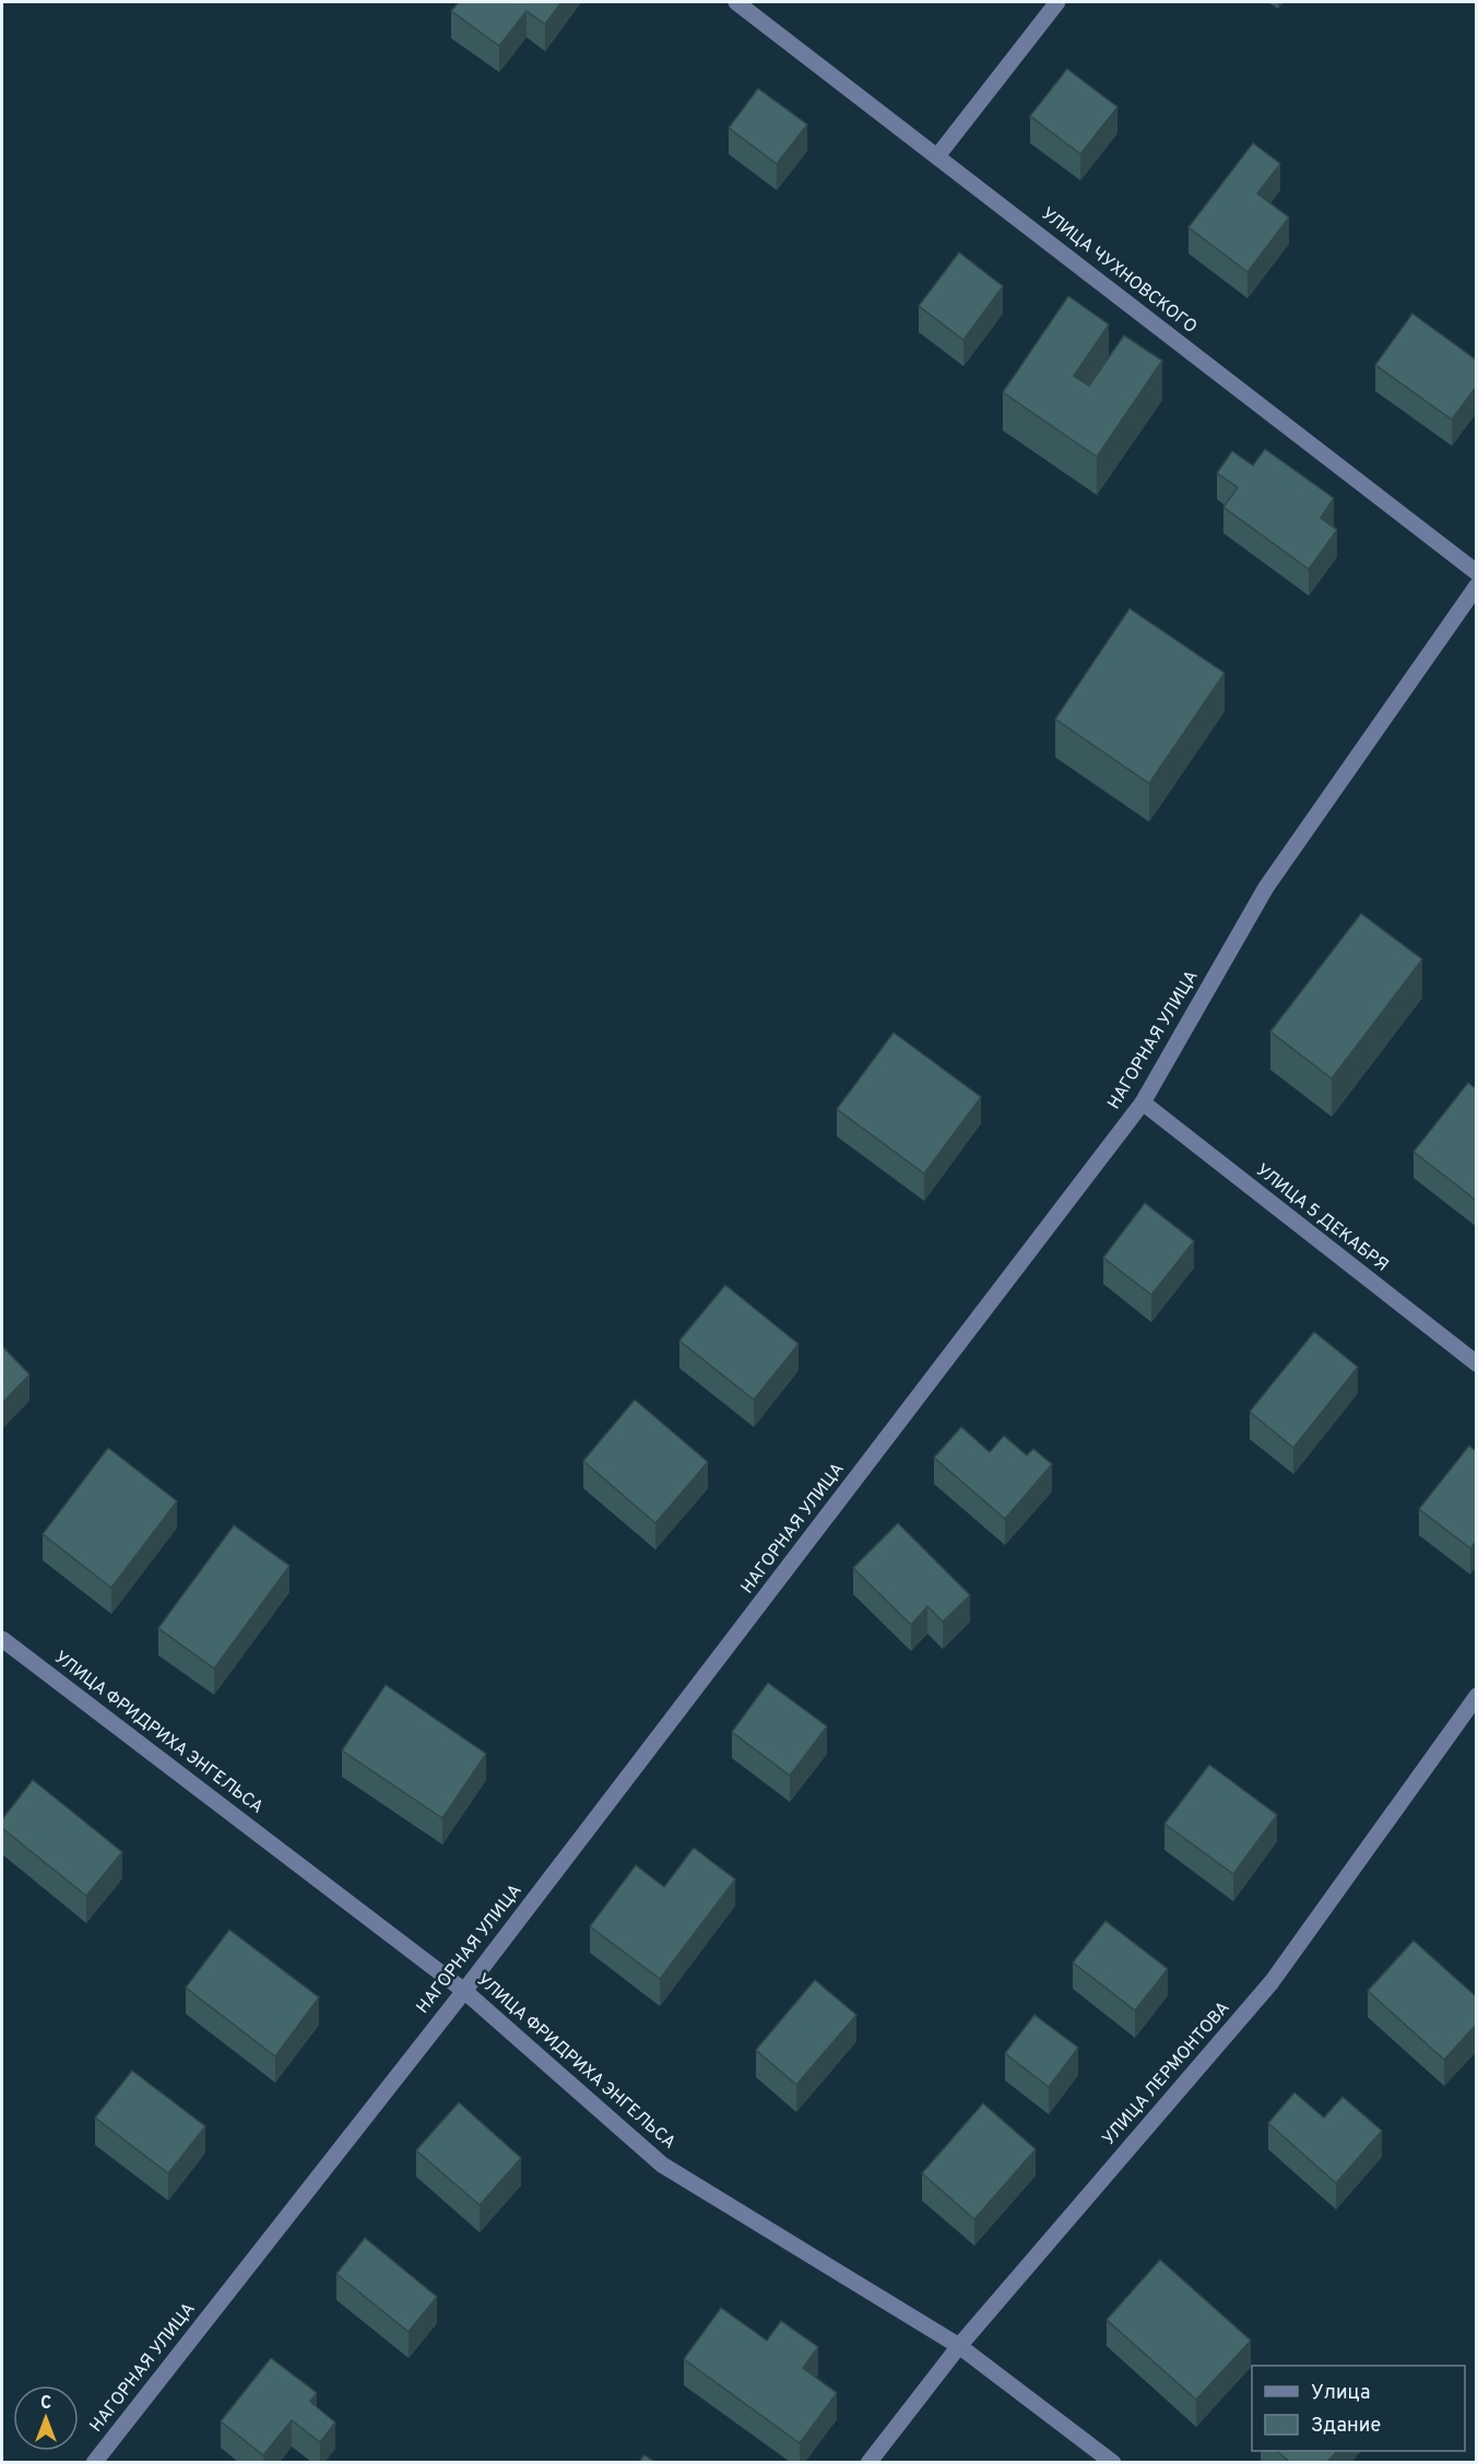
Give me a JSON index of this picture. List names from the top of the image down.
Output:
{
  "streets": {
    "street": [
      "УЛИЦА ЧУХНОВСКОГО",
      "НАГОРНАЯ УЛИЦА",
      "УЛИЦА 5 ДЕКАБРЯ",
      "УЛИЦА ФРИДРИХА ЭНГЕЛЬСА",
      "УЛИЦА ЛЕРМОНТОВА"
    ]
  },
  "crossings": [
    ["НАГОРНАЯ УЛИЦА", "УЛИЦА 5 ДЕКАБРЯ"],
    ["НАГОРНАЯ УЛИЦА", "УЛИЦА ФРИДРИХА ЭНГЕЛЬСА"],
    ["УЛИЦА ФРИДРИХА ЭНГЕЛЬСА", "УЛИЦА ЛЕРМОНТОВА"]
  ],
  "legend": ["Улица", "Здание"],
  "north": "top"
}
